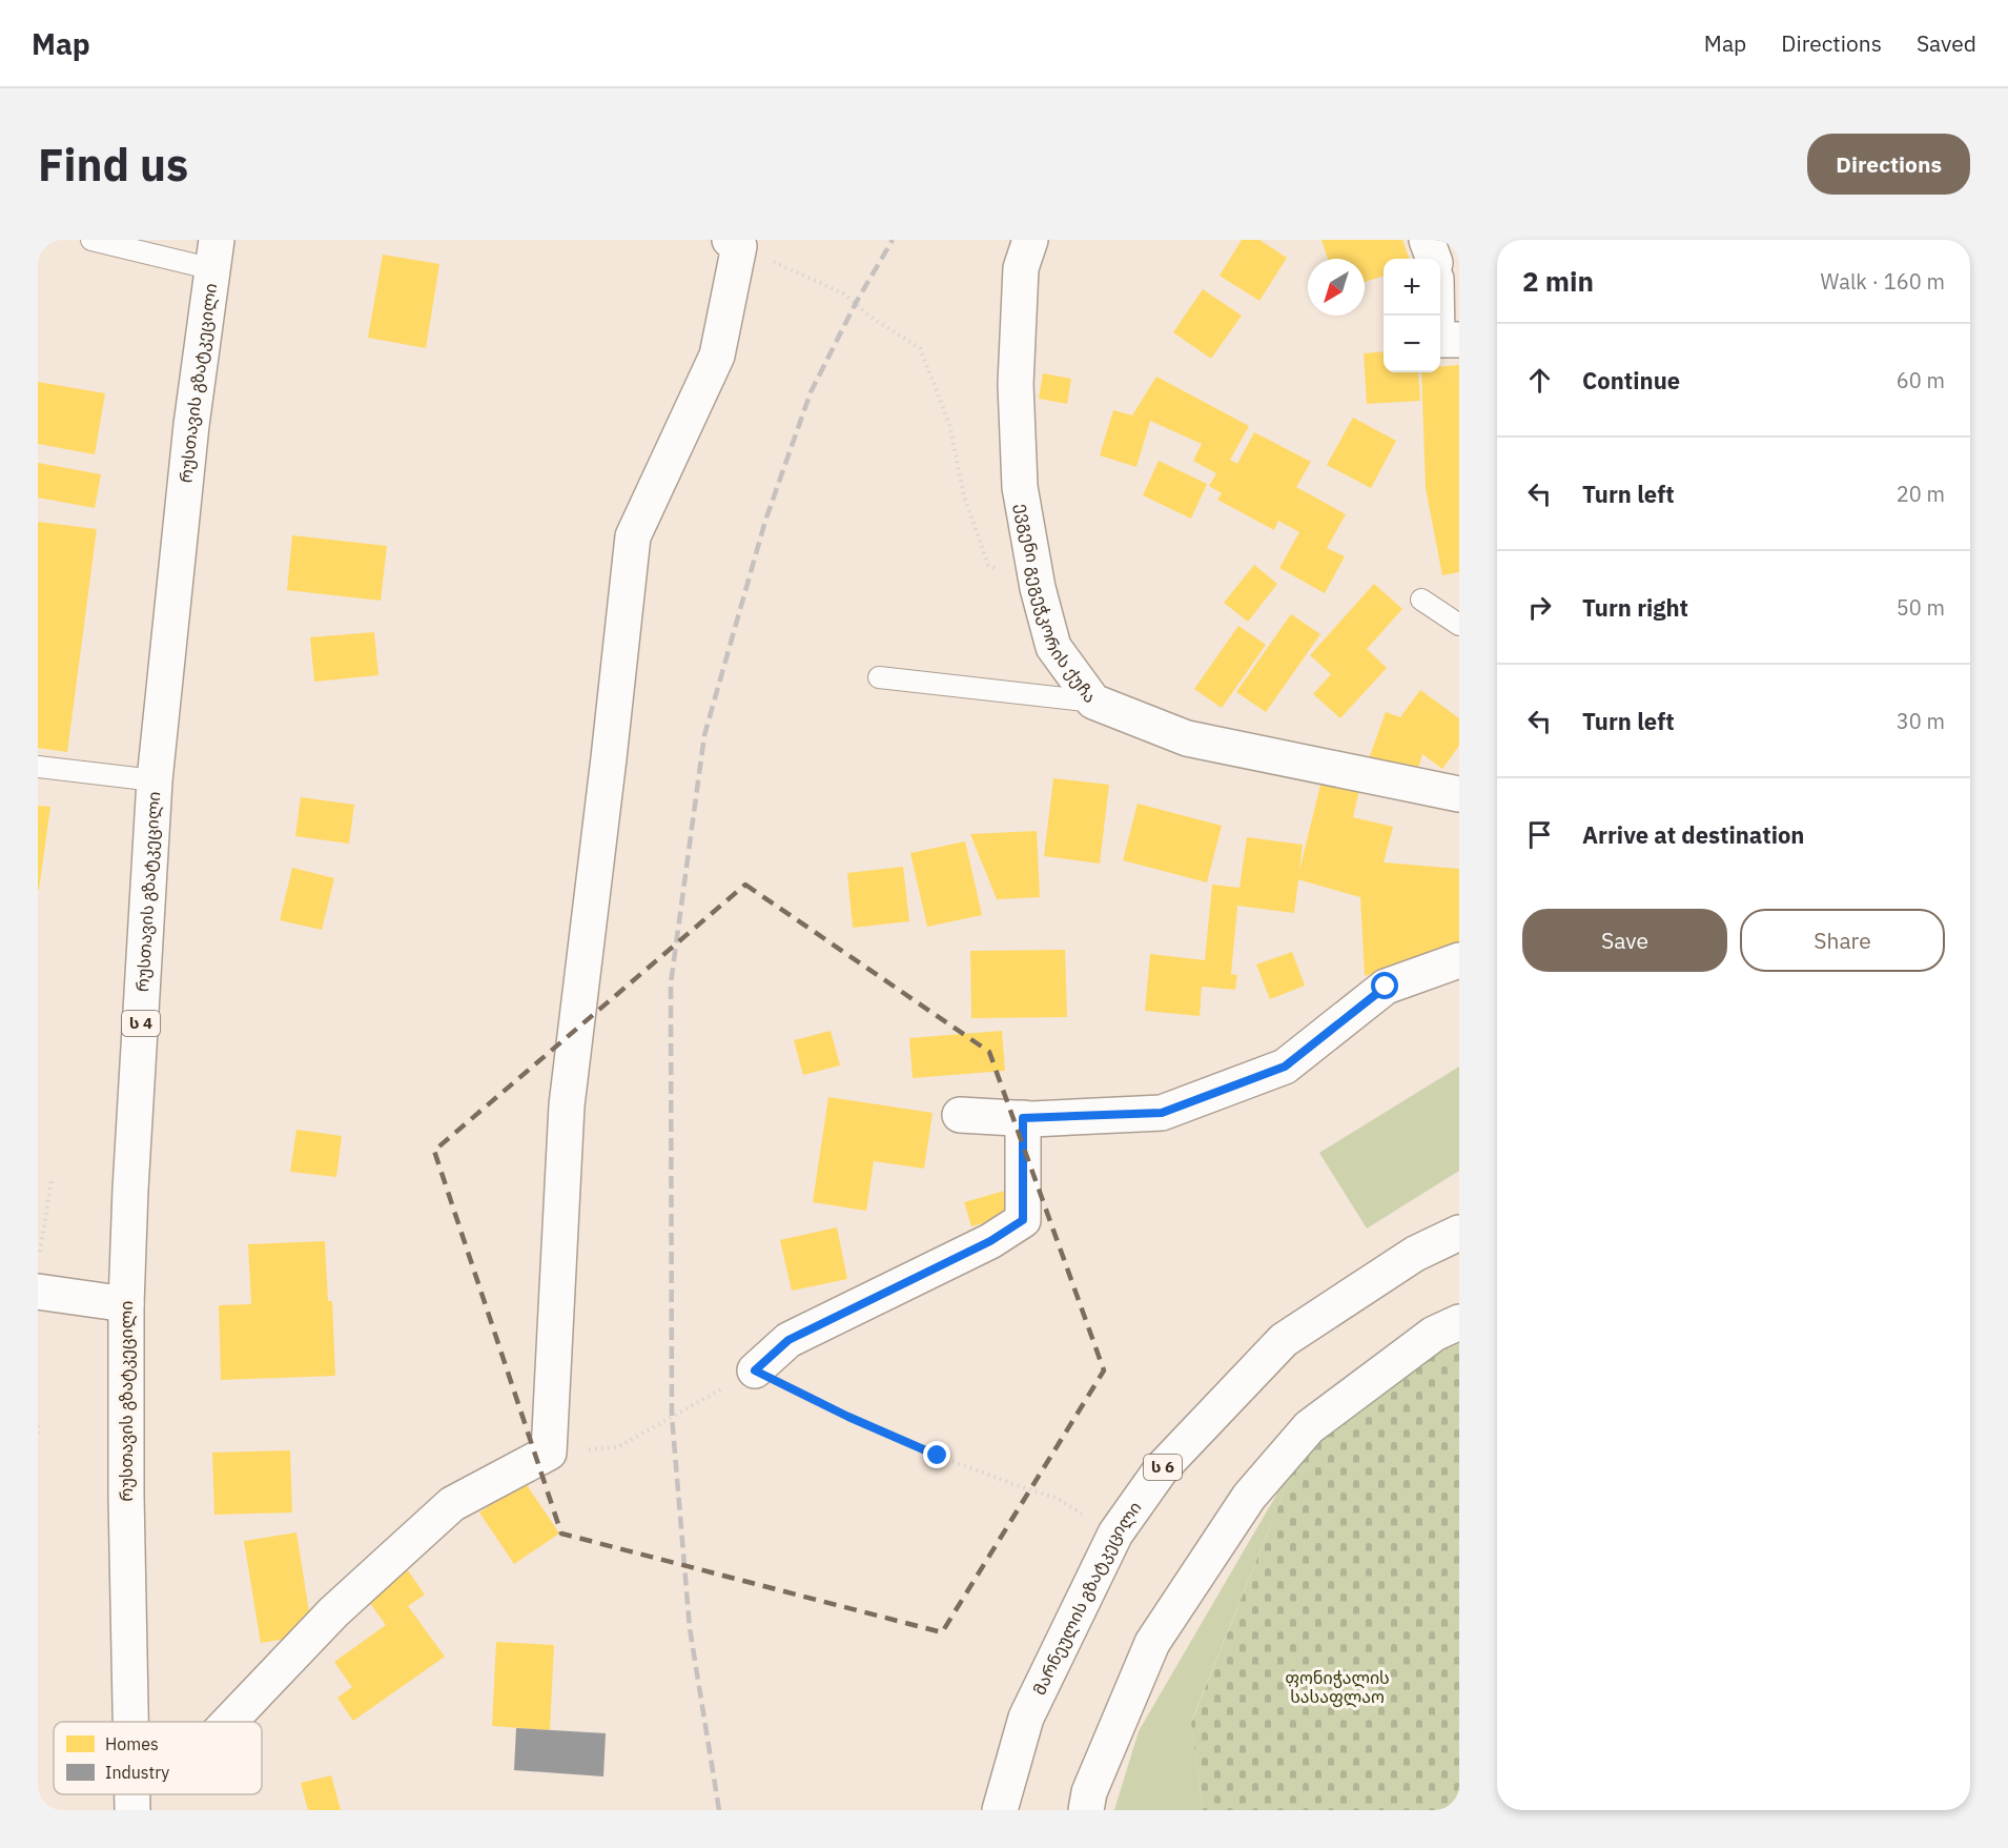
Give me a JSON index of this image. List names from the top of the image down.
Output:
{
  "streets": {
    "main road": [
      "რუსთავის გზატკეცილი",
      "ევგენი გეგეჭკორის ქუჩა",
      "ს 4",
      "ს 6",
      "მარნეულის გზატკეცილი"
    ]
  },
  "parks": ["ფონიჭალის სასაფლაო"],
  "legend": ["Homes", "Industry"],
  "north": "bottom left",
  "page": {
    "header": "Map",
    "nav": ["Map", "Directions", "Saved"],
    "buttons": [
      "Directions",
      ["Save", "Share"]
    ],
    "title": "Find us",
    "heading": ["2 min", "Walk · 160 m"],
    "map_buttons": ["+", "−"],
    "list": [
      ["Continue", "60 m"],
      ["Turn left", "20 m"],
      ["Turn right", "50 m"],
      ["Turn left", "30 m"],
      "Arrive at destination"
    ]
  }
}
